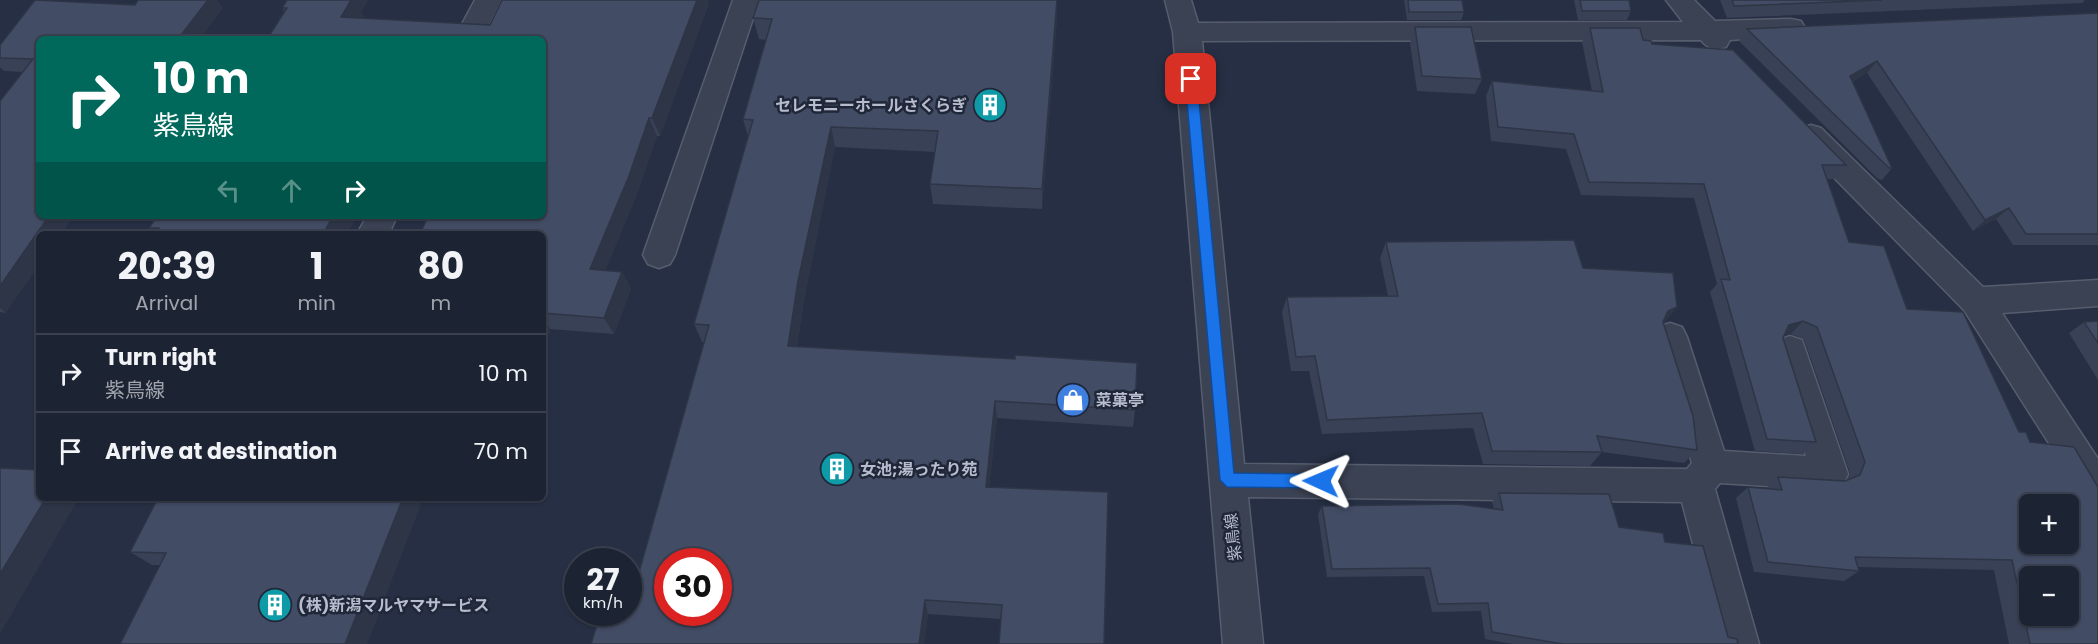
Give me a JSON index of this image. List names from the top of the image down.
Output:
{
  "streets": {
    "street": ["紫鳥線"]
  },
  "places": {
    "building": ["セレモニーホールさくらぎ", "女池;湯ったり苑", "(株)新潟マルヤマサービス"],
    "shop": ["菜菓亭"]
  },
  "page": {
    "turn": ["10 m", "紫鳥線"],
    "eta": [
      "20:39",
      "Arrival",
      "1",
      "min",
      "80",
      "m"
    ],
    "list": [
      {
        "name": "Turn right",
        "note": "紫鳥線",
        "value": "10 m"
      },
      {
        "name": "Arrive at destination",
        "value": "70 m"
      }
    ],
    "map_buttons": ["+", "−"],
    "speed": "27 km/h",
    "limit": "30"
  }
}
